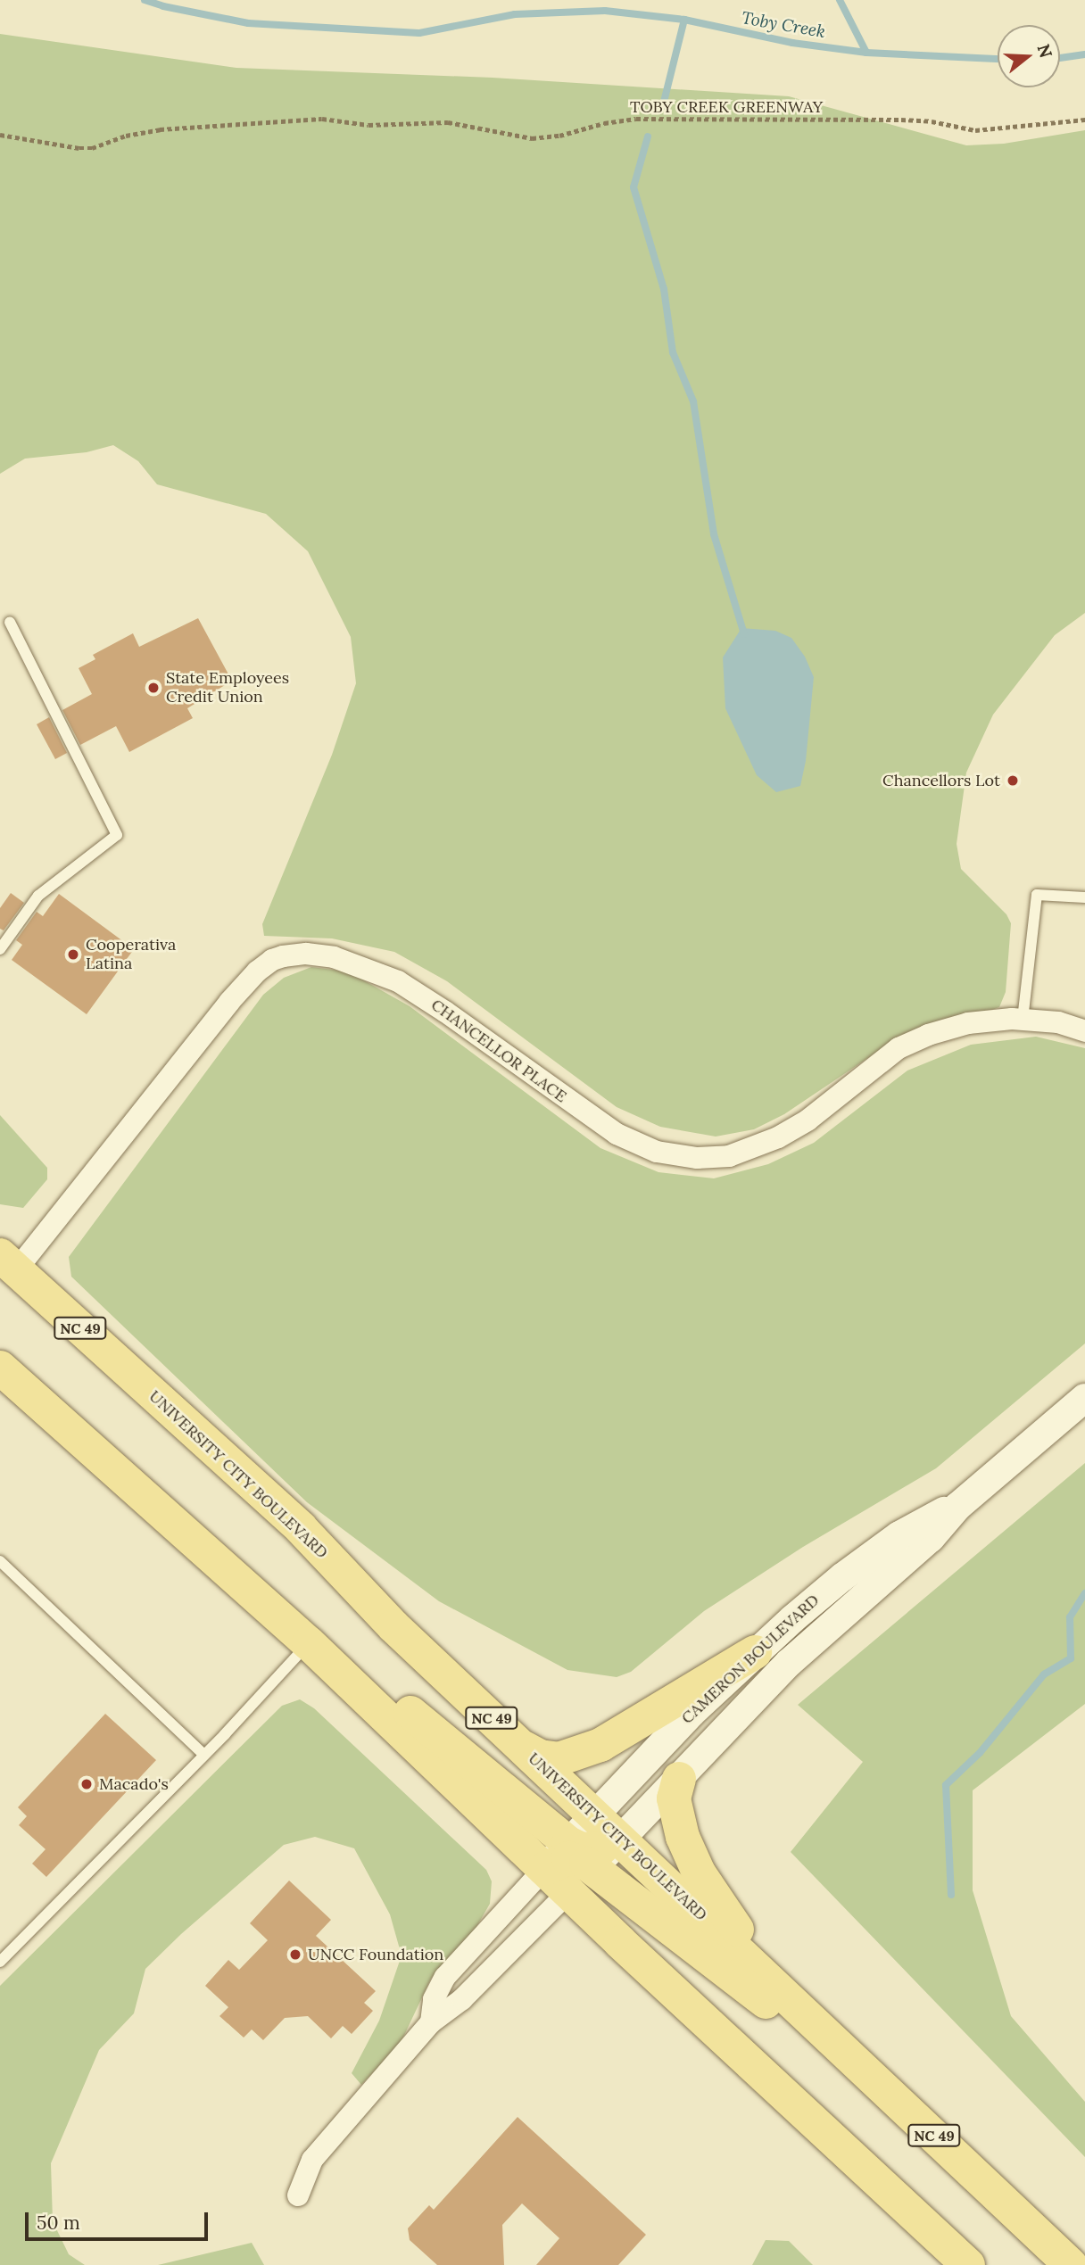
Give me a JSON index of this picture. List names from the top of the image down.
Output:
{
  "streets": {
    "main road": ["NC 49", "UNIVERSITY CITY BOULEVARD"],
    "street": ["CHANCELLOR PLACE", "CAMERON BOULEVARD"],
    "path": ["TOBY CREEK GREENWAY"]
  },
  "crossings": [
    ["CHANCELLOR PLACE", "UNIVERSITY CITY BOULEVARD"],
    ["NC 49", "UNIVERSITY CITY BOULEVARD"],
    ["NC 49", "CAMERON BOULEVARD"],
    ["UNIVERSITY CITY BOULEVARD", "CAMERON BOULEVARD"]
  ],
  "water": ["Toby Creek"],
  "places": [
    "State Employees Credit Union",
    "Chancellors Lot",
    "Cooperativa Latina",
    "Macado's",
    "UNCC Foundation"
  ],
  "scale_bar": "50 m",
  "north": "right"
}
